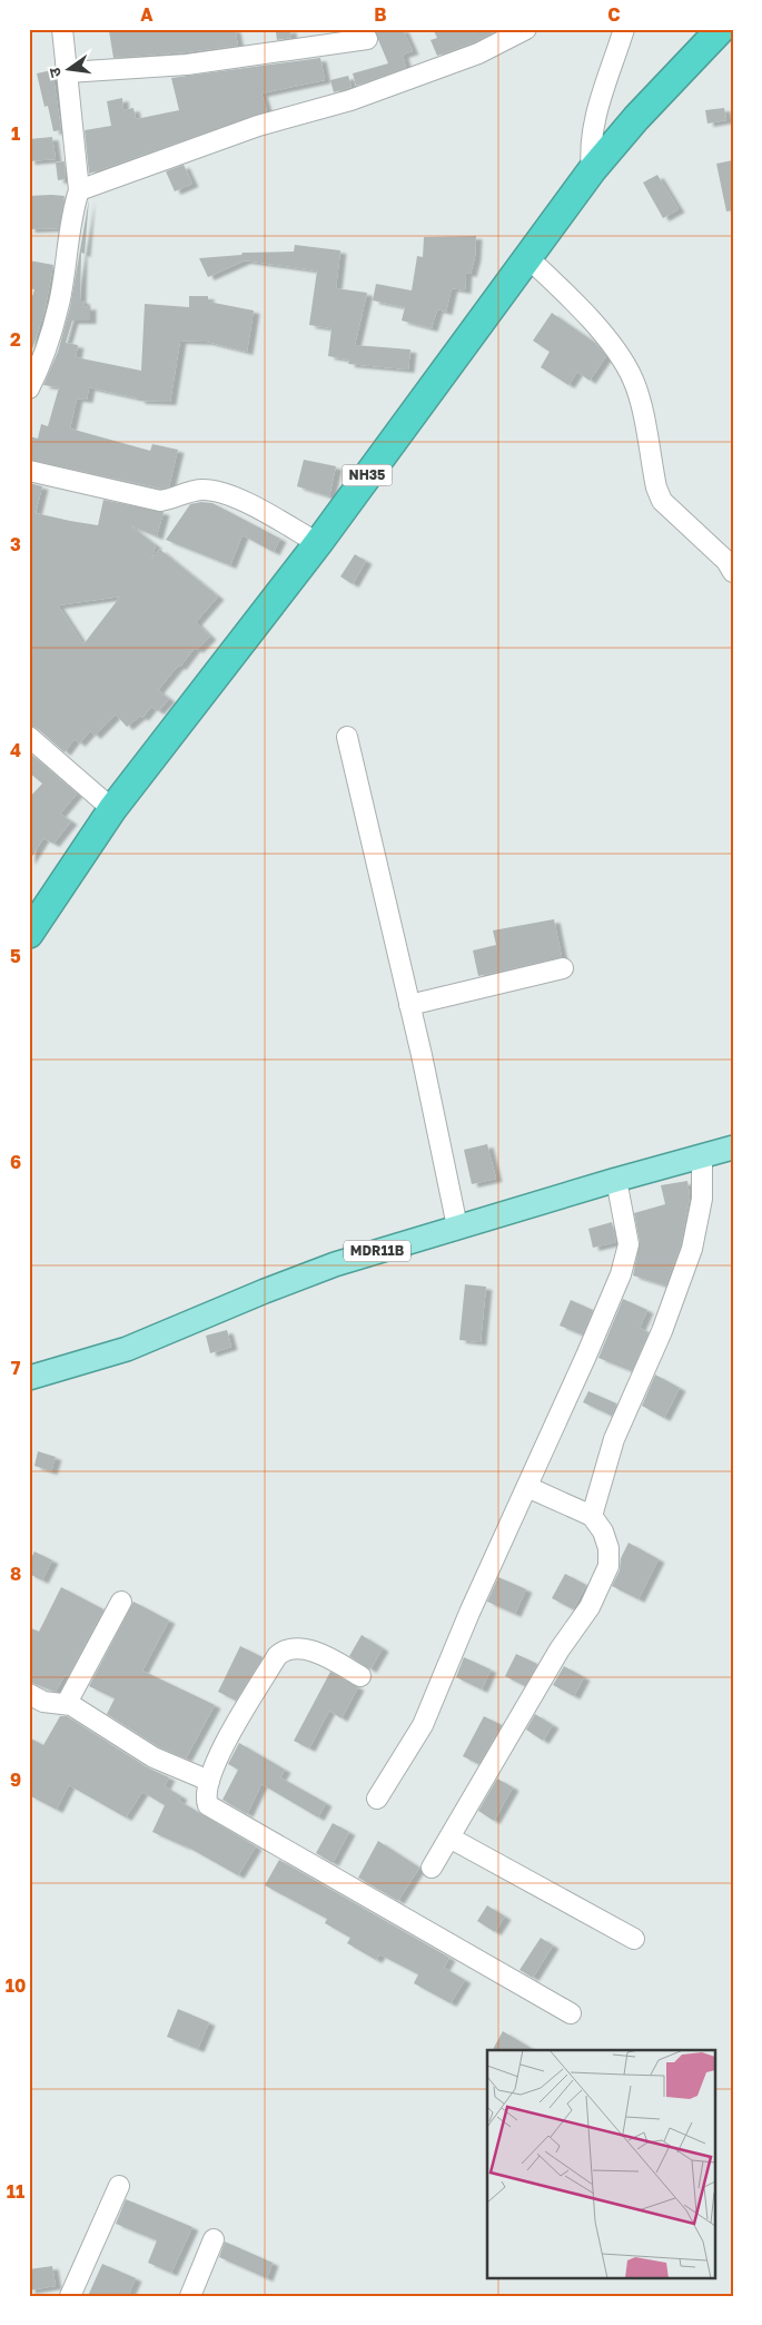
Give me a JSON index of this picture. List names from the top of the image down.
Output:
{
  "streets": {
    "highway": ["NH35"],
    "main road": ["MDR11B"]
  },
  "north": "left",
  "grid": {
    "columns": ["A", "B", "C"],
    "rows": [
      "1",
      "2",
      "3",
      "4",
      "5",
      "6",
      "7",
      "8",
      "9",
      "10",
      "11"
    ]
  }
}
